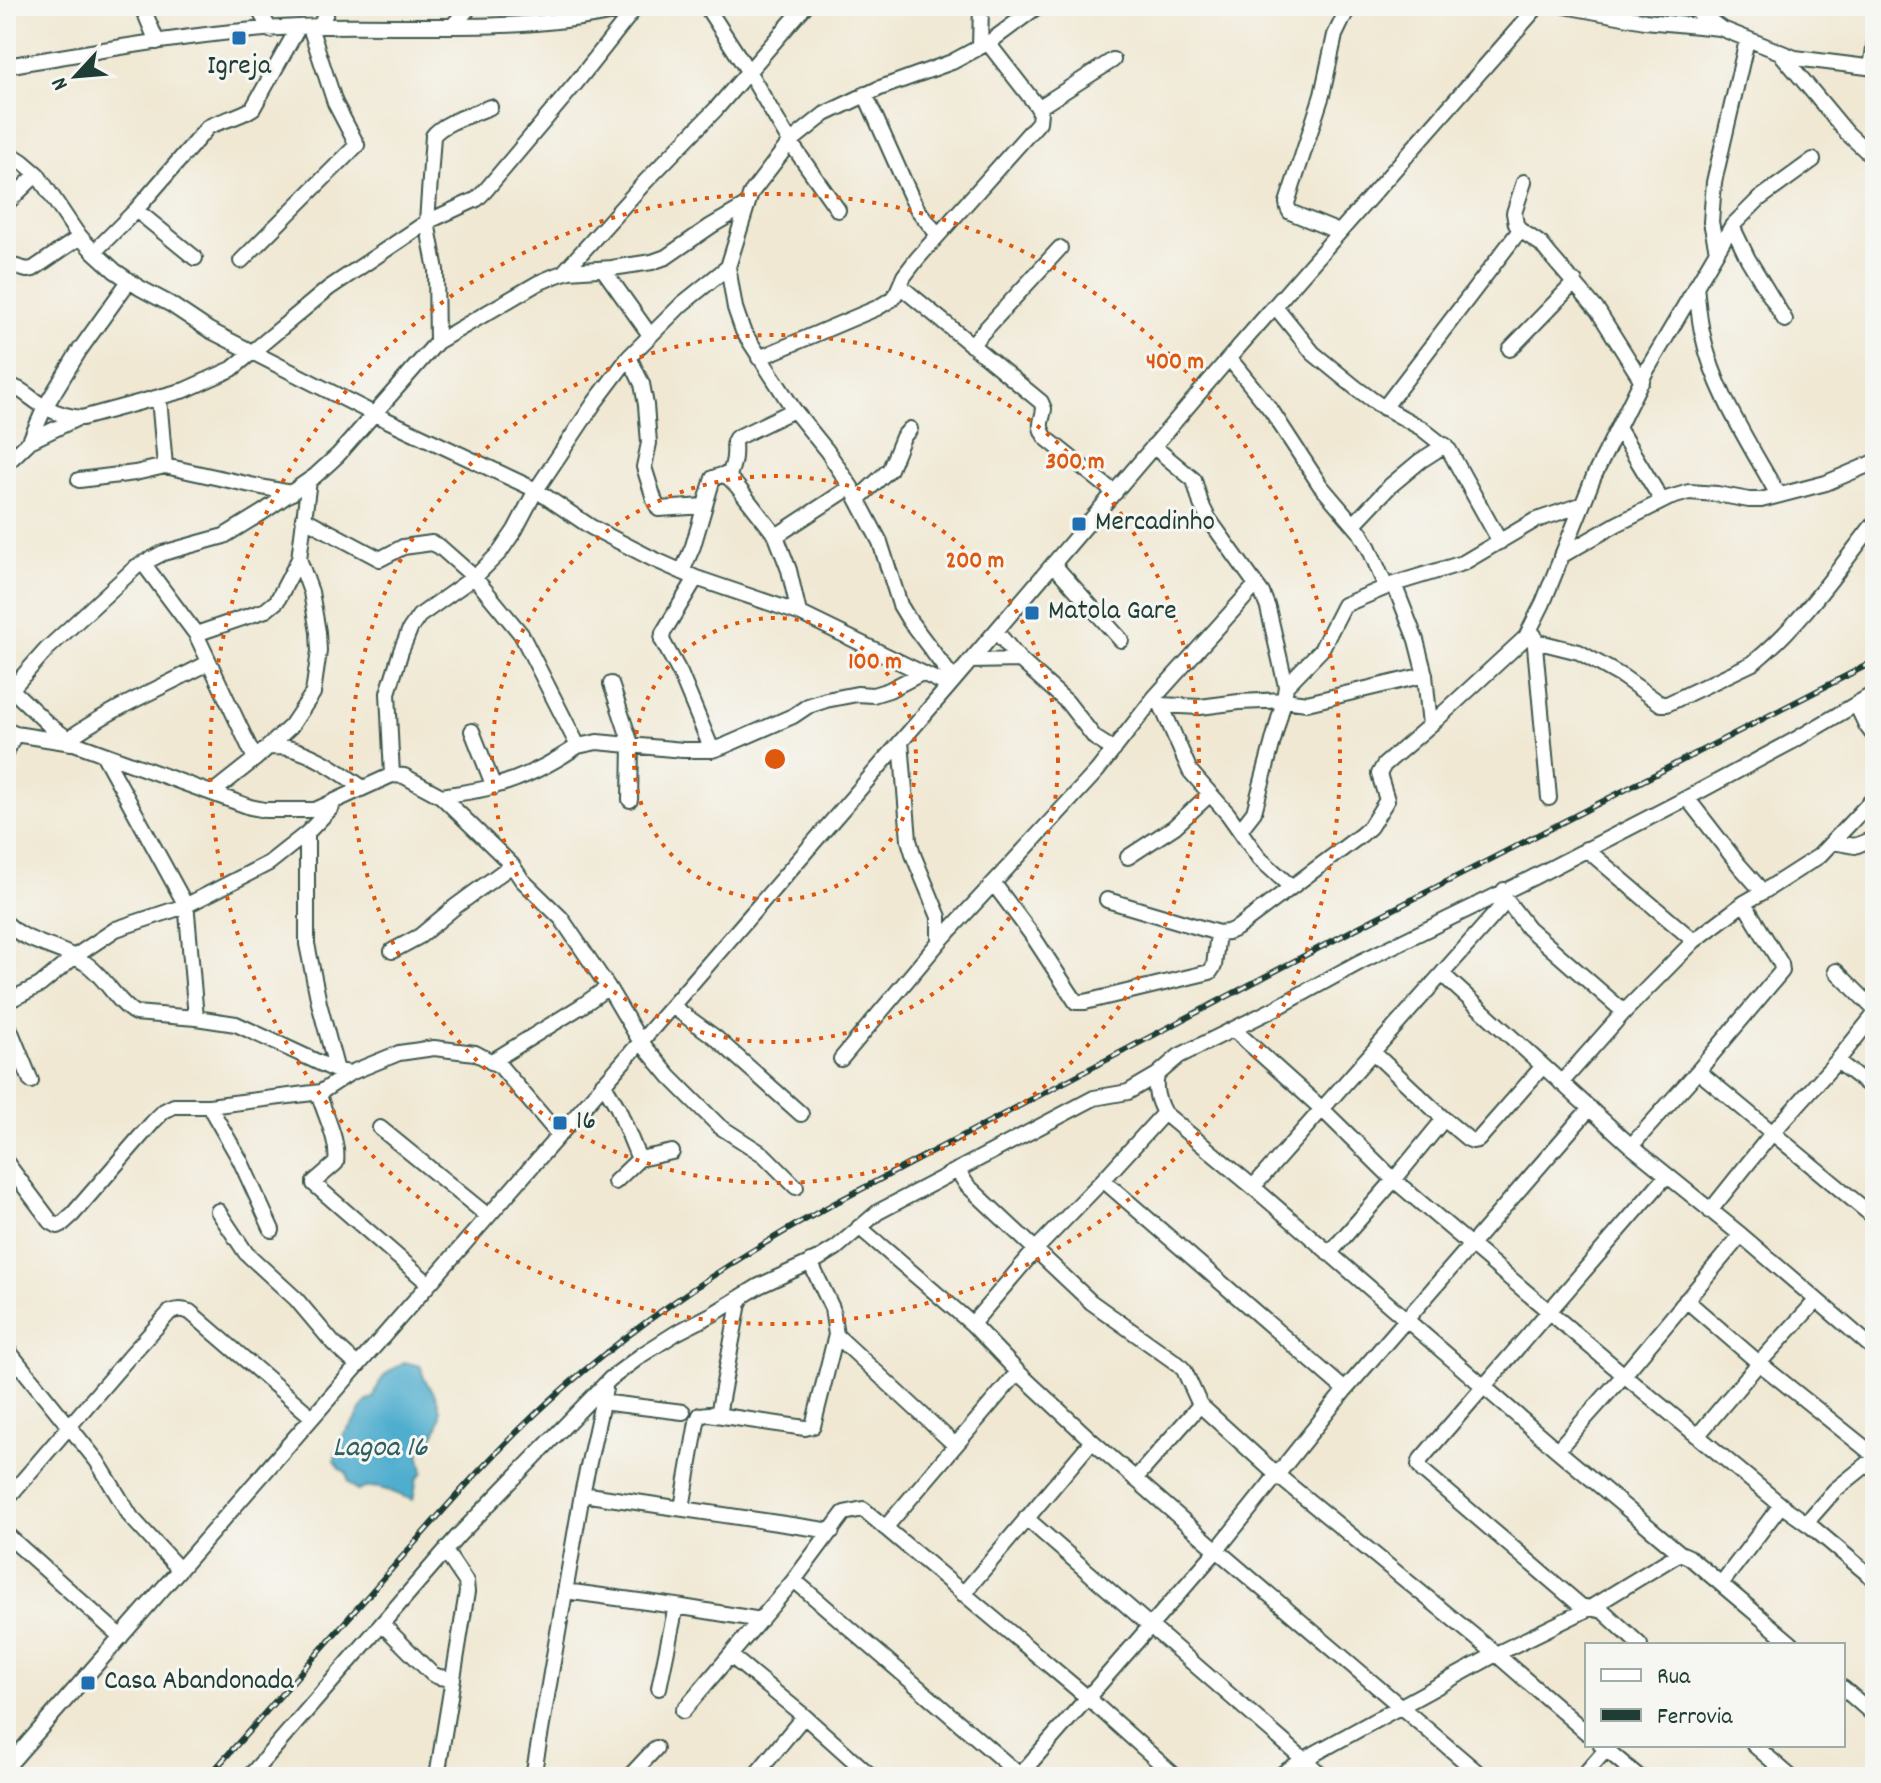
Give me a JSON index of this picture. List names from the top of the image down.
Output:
{
  "water": ["Lagoa 16"],
  "places": {
    "transit": [
      "Igreja",
      "Mercadinho",
      "Matola Gare",
      "16",
      "Casa Abandonada"
    ]
  },
  "legend": ["Rua", "Ferrovia"],
  "north": "bottom left",
  "rings": [
    "400 m",
    "300 m",
    "200 m",
    "100 m"
  ]
}
